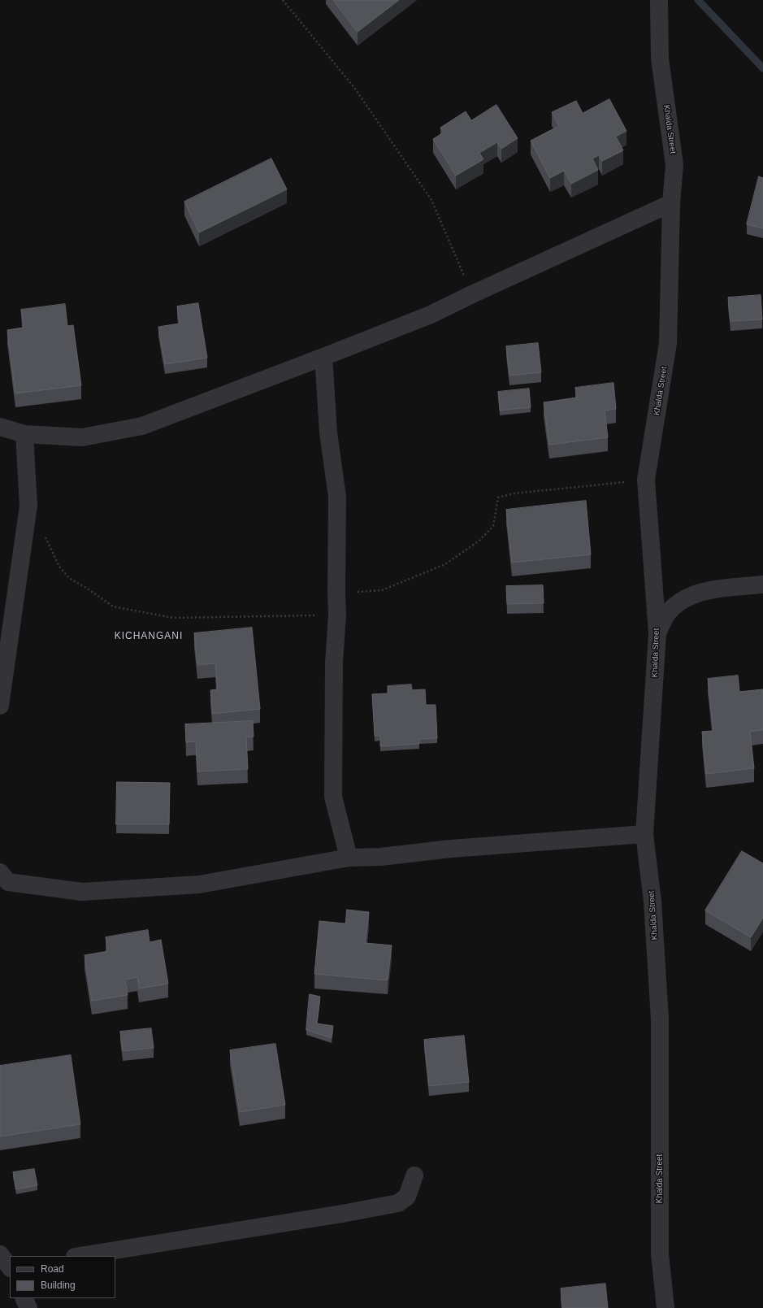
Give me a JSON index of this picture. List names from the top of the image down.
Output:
{
  "streets": {
    "street": ["Khalda Street"]
  },
  "districts": ["KICHANGANI"],
  "legend": ["Road", "Building"]
}
